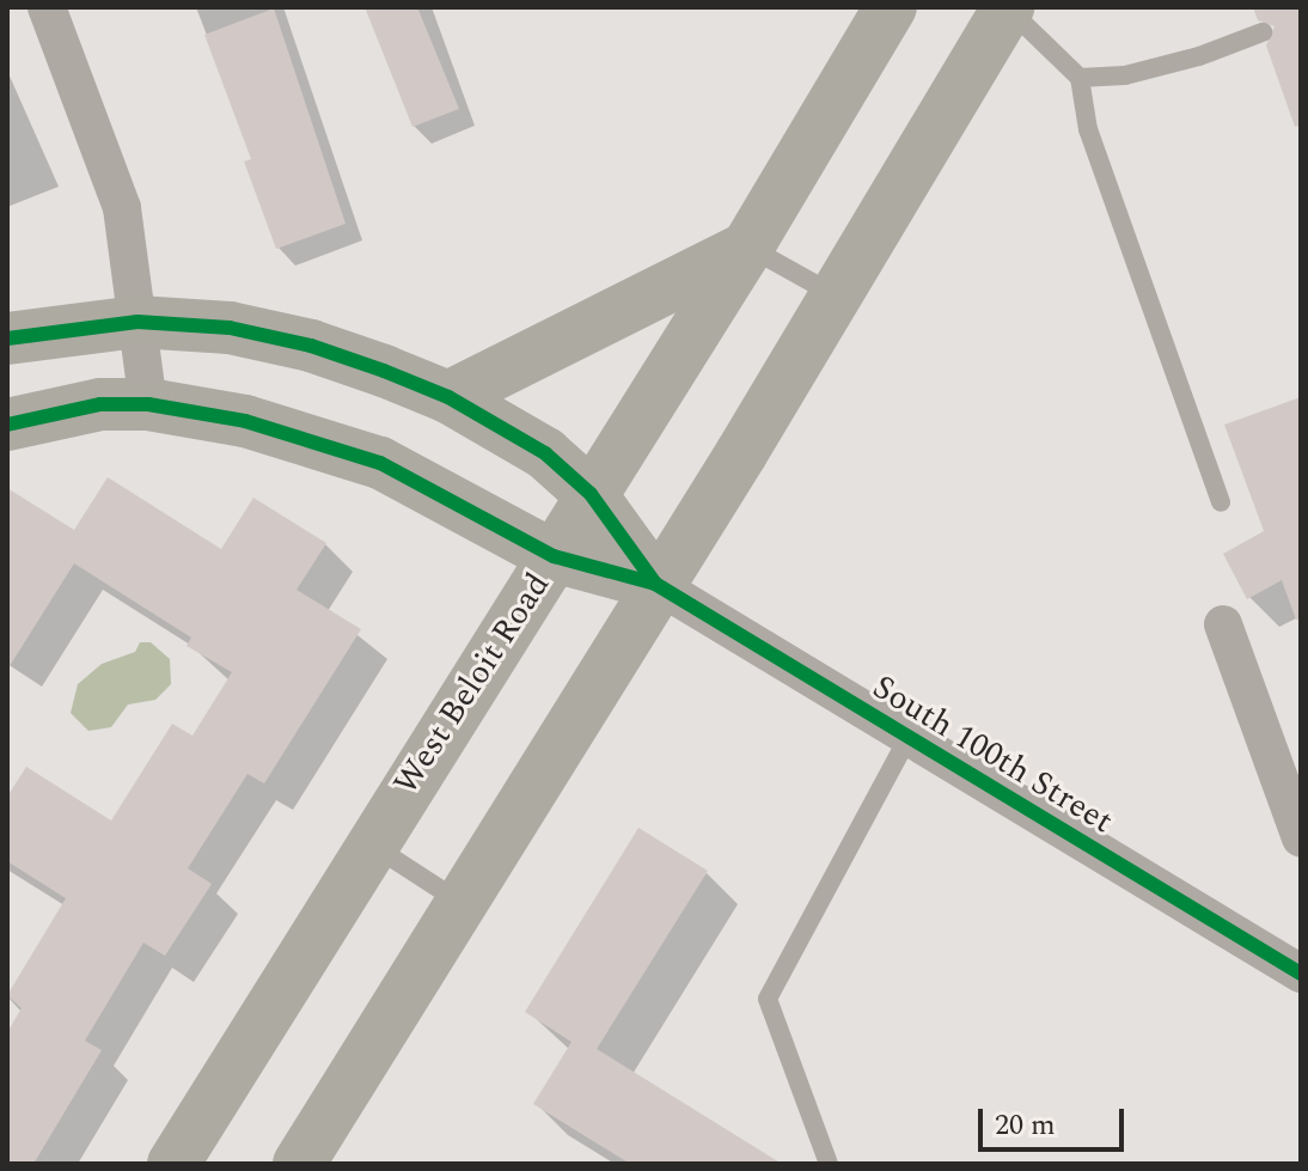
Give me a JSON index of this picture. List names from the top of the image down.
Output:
{
  "streets": {
    "main road": ["West Beloit Road"],
    "street": ["South 100th Street"]
  },
  "scale_bar": "20 m"
}
